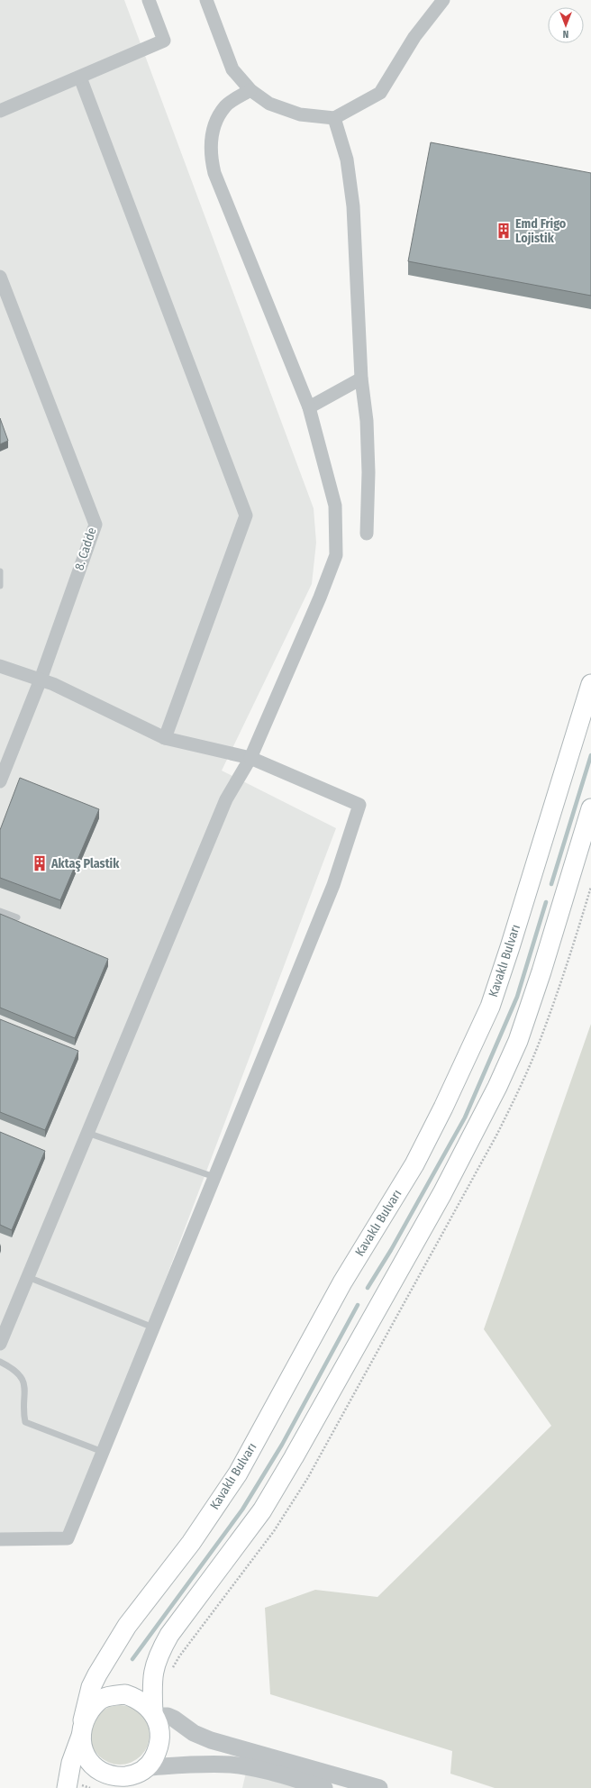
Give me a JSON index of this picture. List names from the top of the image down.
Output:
{
  "streets": {
    "main road": ["Kavaklı Bulvarı"],
    "street": ["8. Cadde"]
  },
  "places": {
    "building": ["Emd Frigo Lojistik", "Aktaş Plastik"]
  },
  "north": "bottom"
}
